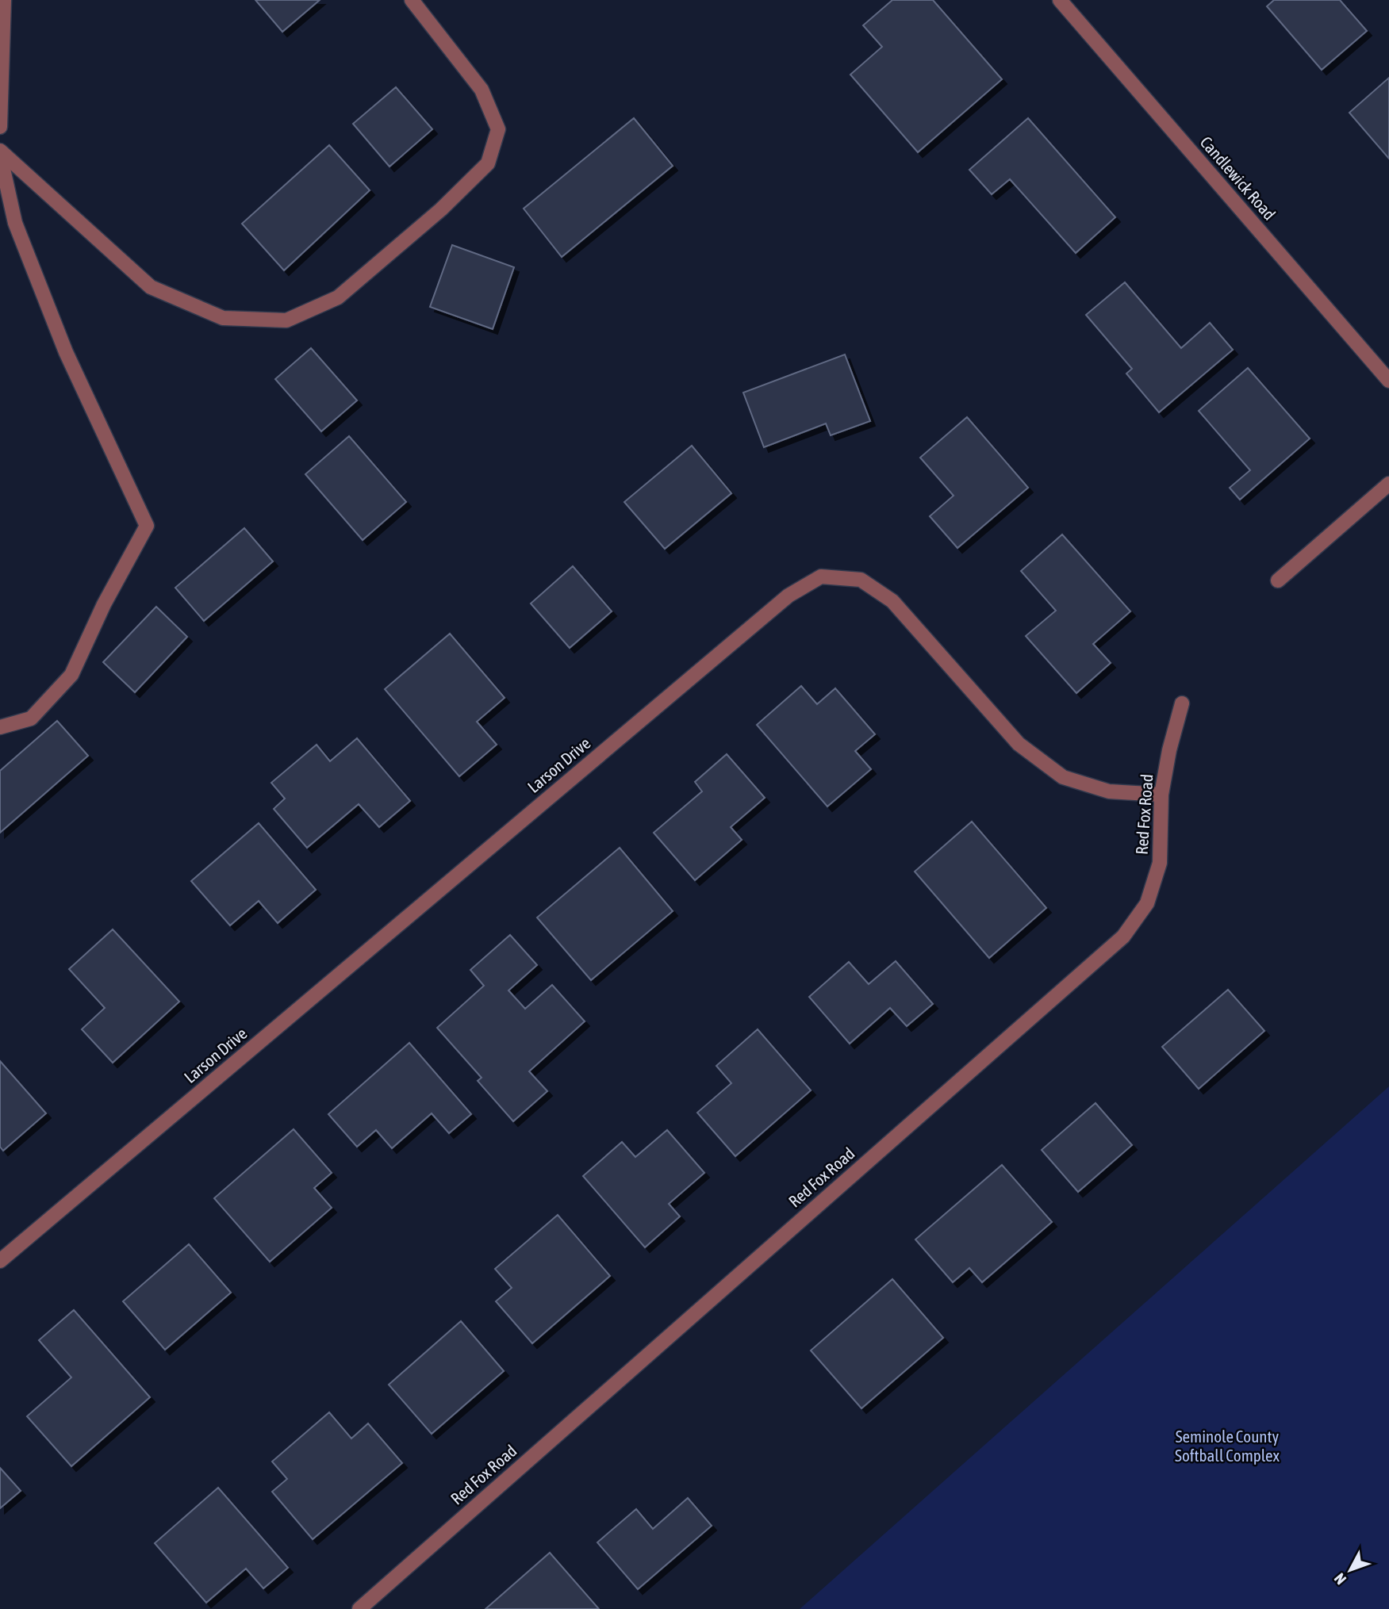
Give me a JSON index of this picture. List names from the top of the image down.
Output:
{
  "streets": {
    "street": ["Candlewick Road", "Larson Drive", "Red Fox Road"]
  },
  "crossings": [
    ["Larson Drive", "Red Fox Road"]
  ],
  "parks": ["Seminole County Softball Complex"],
  "north": "bottom left"
}
